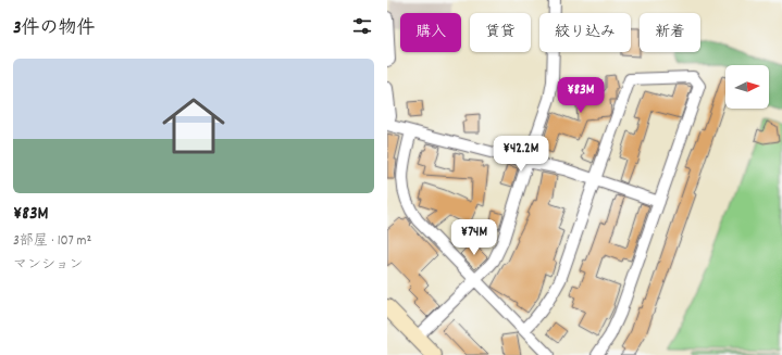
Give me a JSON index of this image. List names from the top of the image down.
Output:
{
  "north": "right",
  "page": {
    "heading": "3件の物件",
    "chip": [
      "購入",
      "賃貸",
      "絞り込み",
      "新着"
    ],
    "list": [
      {
        "name": "¥83M",
        "note": "3部屋 · 107 m² · マンション"
      }
    ],
    "price": ["¥83M", "¥42.2M", "¥74M"]
  }
}
